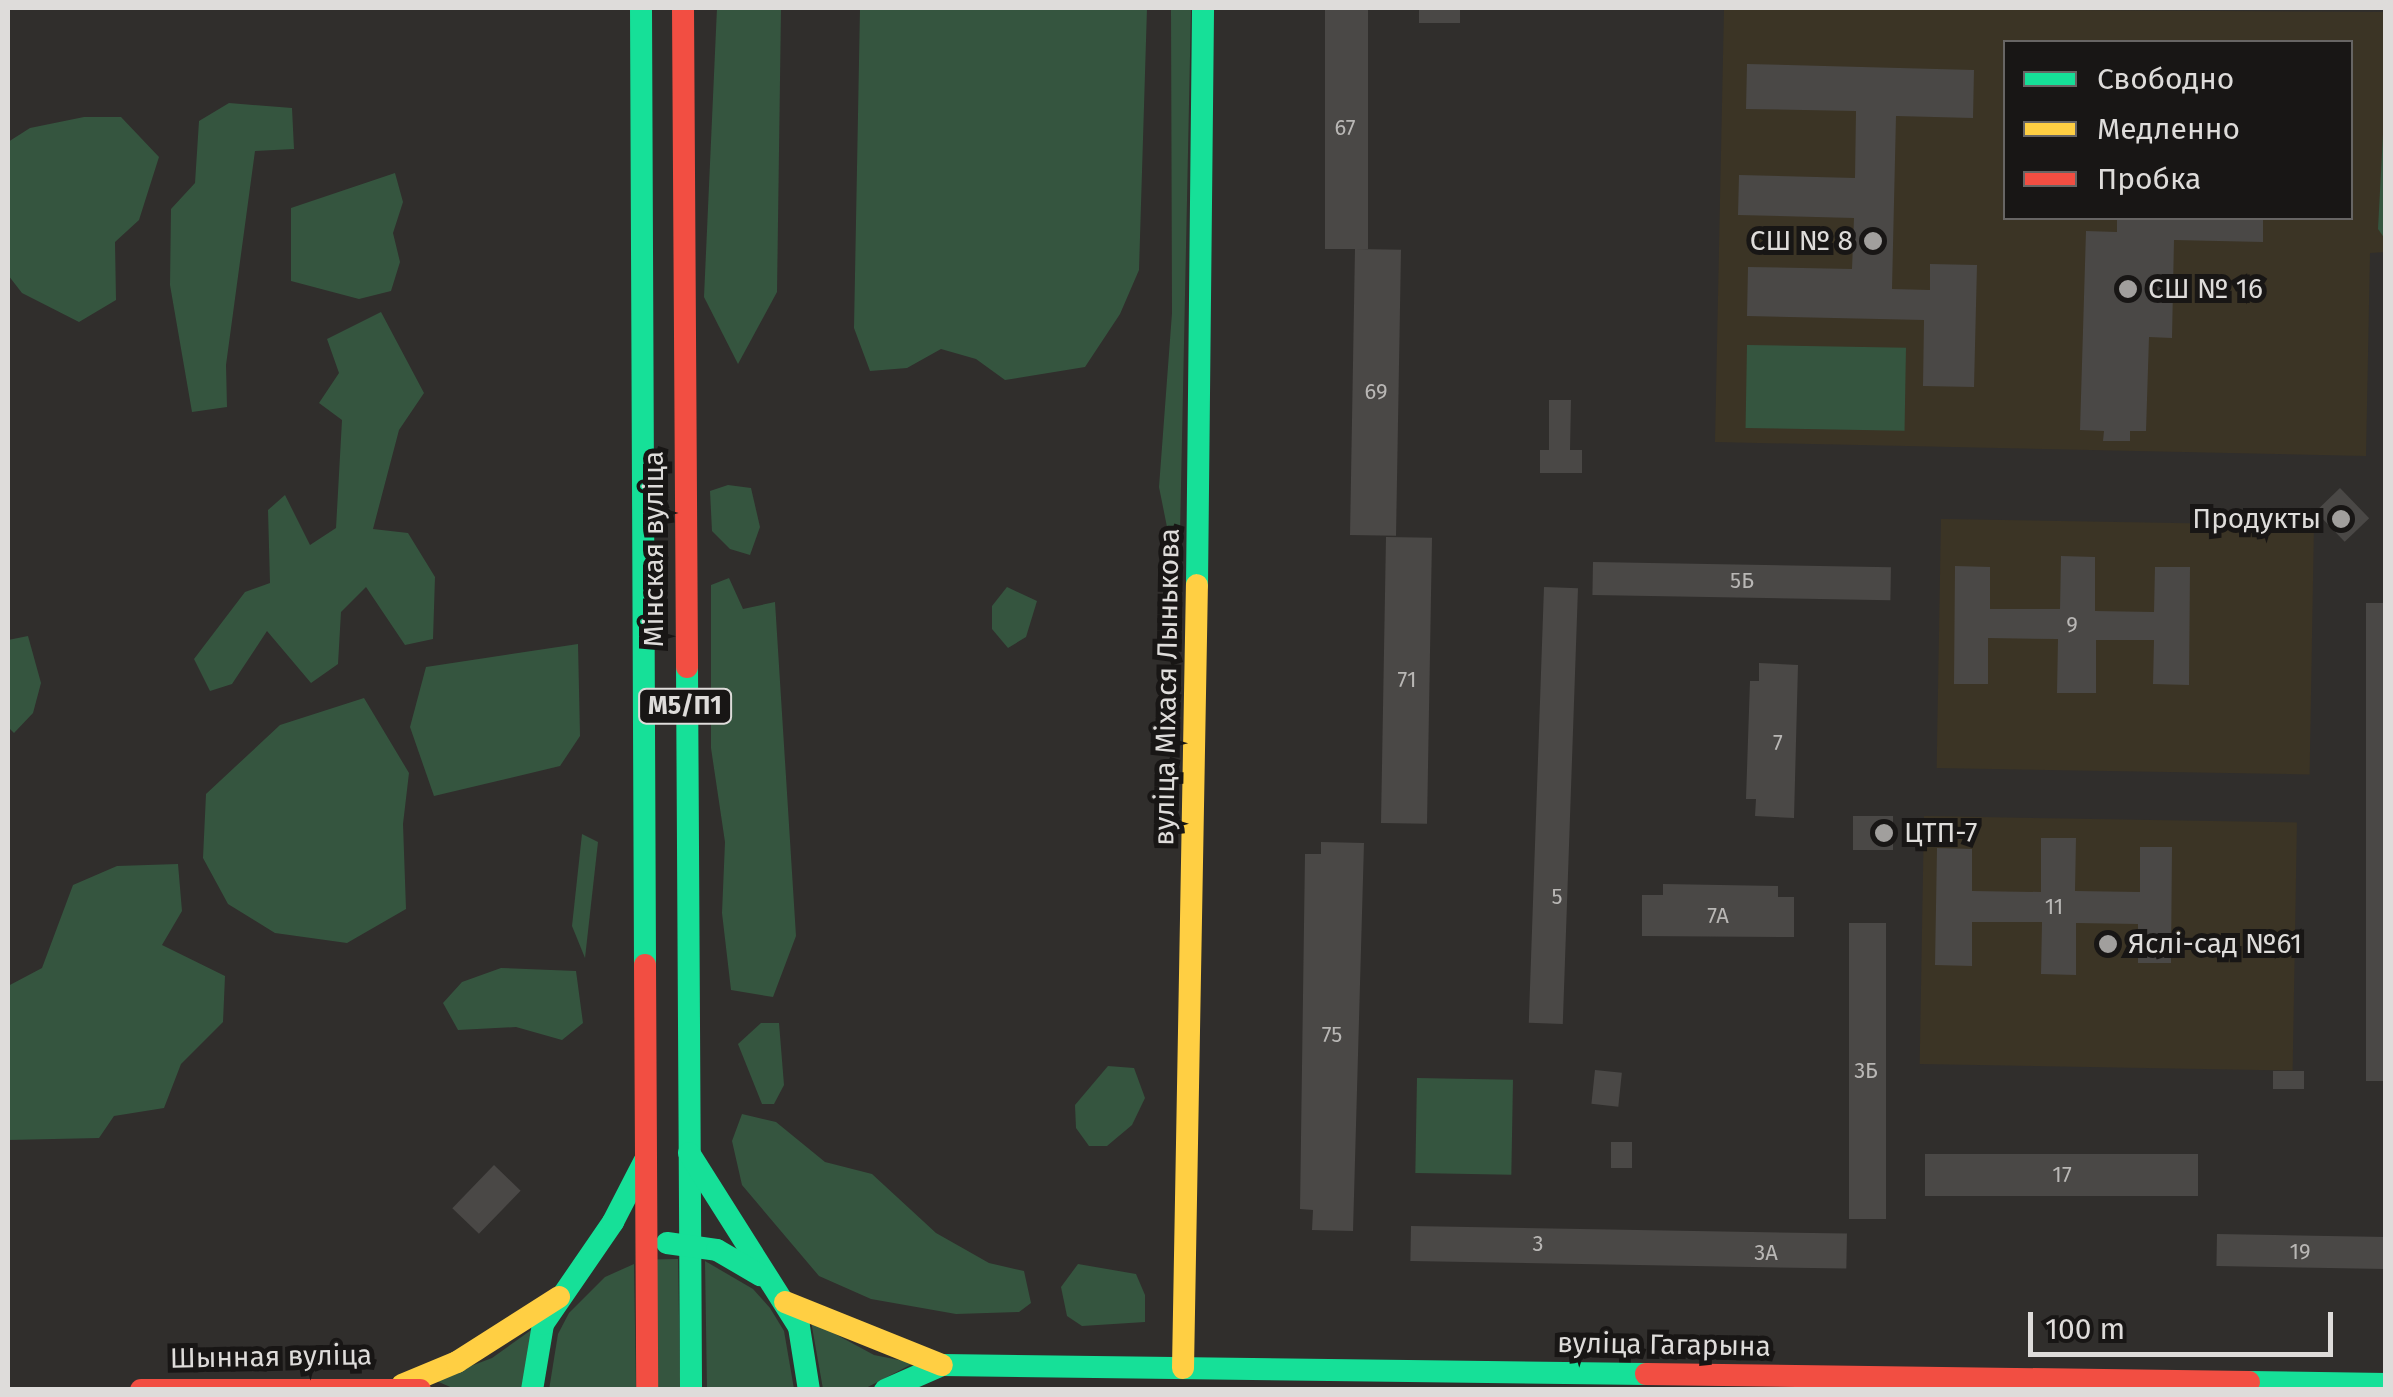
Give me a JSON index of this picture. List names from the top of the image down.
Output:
{
  "streets": {
    "main road": [
      "Мінская вуліца",
      "вуліца Міхася Лынькова",
      "М5/П1",
      "вуліца Гагарына",
      "Шынная вуліца"
    ]
  },
  "crossings": [
    ["вуліца Міхася Лынькова", "вуліца Гагарына"]
  ],
  "places": [
    "СШ № 8",
    "СШ № 16",
    "Продукты",
    "ЦТП-7",
    "Яслі-сад №61"
  ],
  "house_numbers": [
    "67",
    "69",
    "5Б",
    "9",
    "71",
    "7",
    "5",
    "11",
    "7А",
    "75",
    "3Б",
    "17",
    "3",
    "19",
    "3А"
  ],
  "legend": ["Свободно", "Медленно", "Пробка"],
  "scale_bar": "100 m"
}
